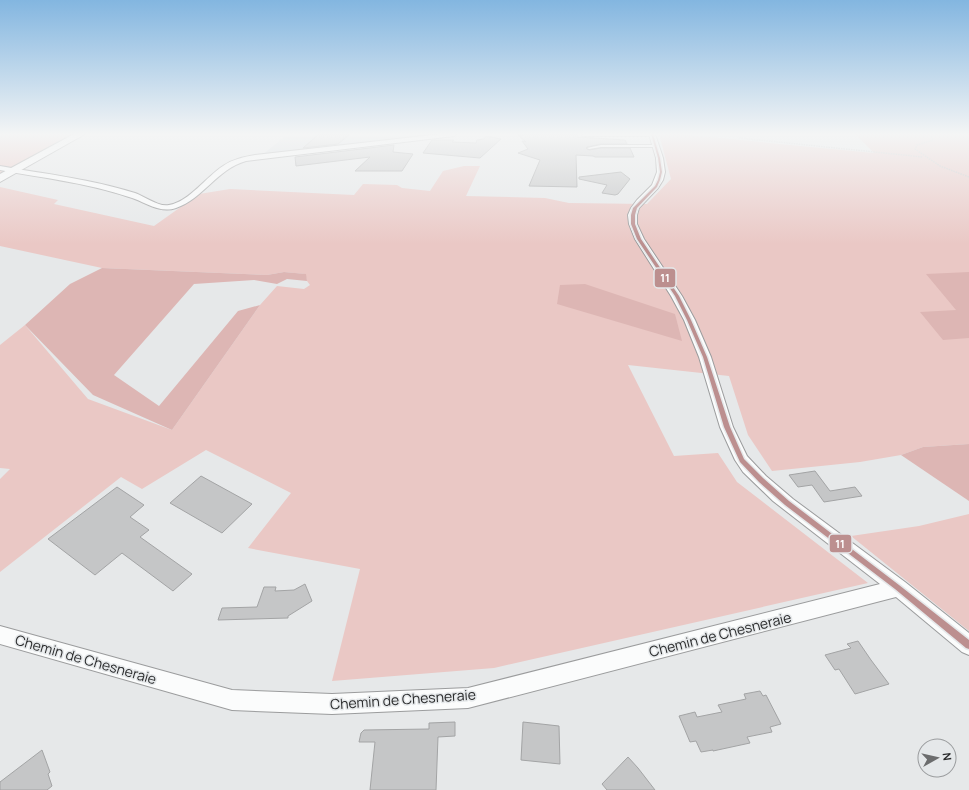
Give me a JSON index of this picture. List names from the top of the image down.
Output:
{
  "streets": {
    "street": ["Chemin de Chesneraie"]
  },
  "lines": ["transit line 11"],
  "north": "right"
}
